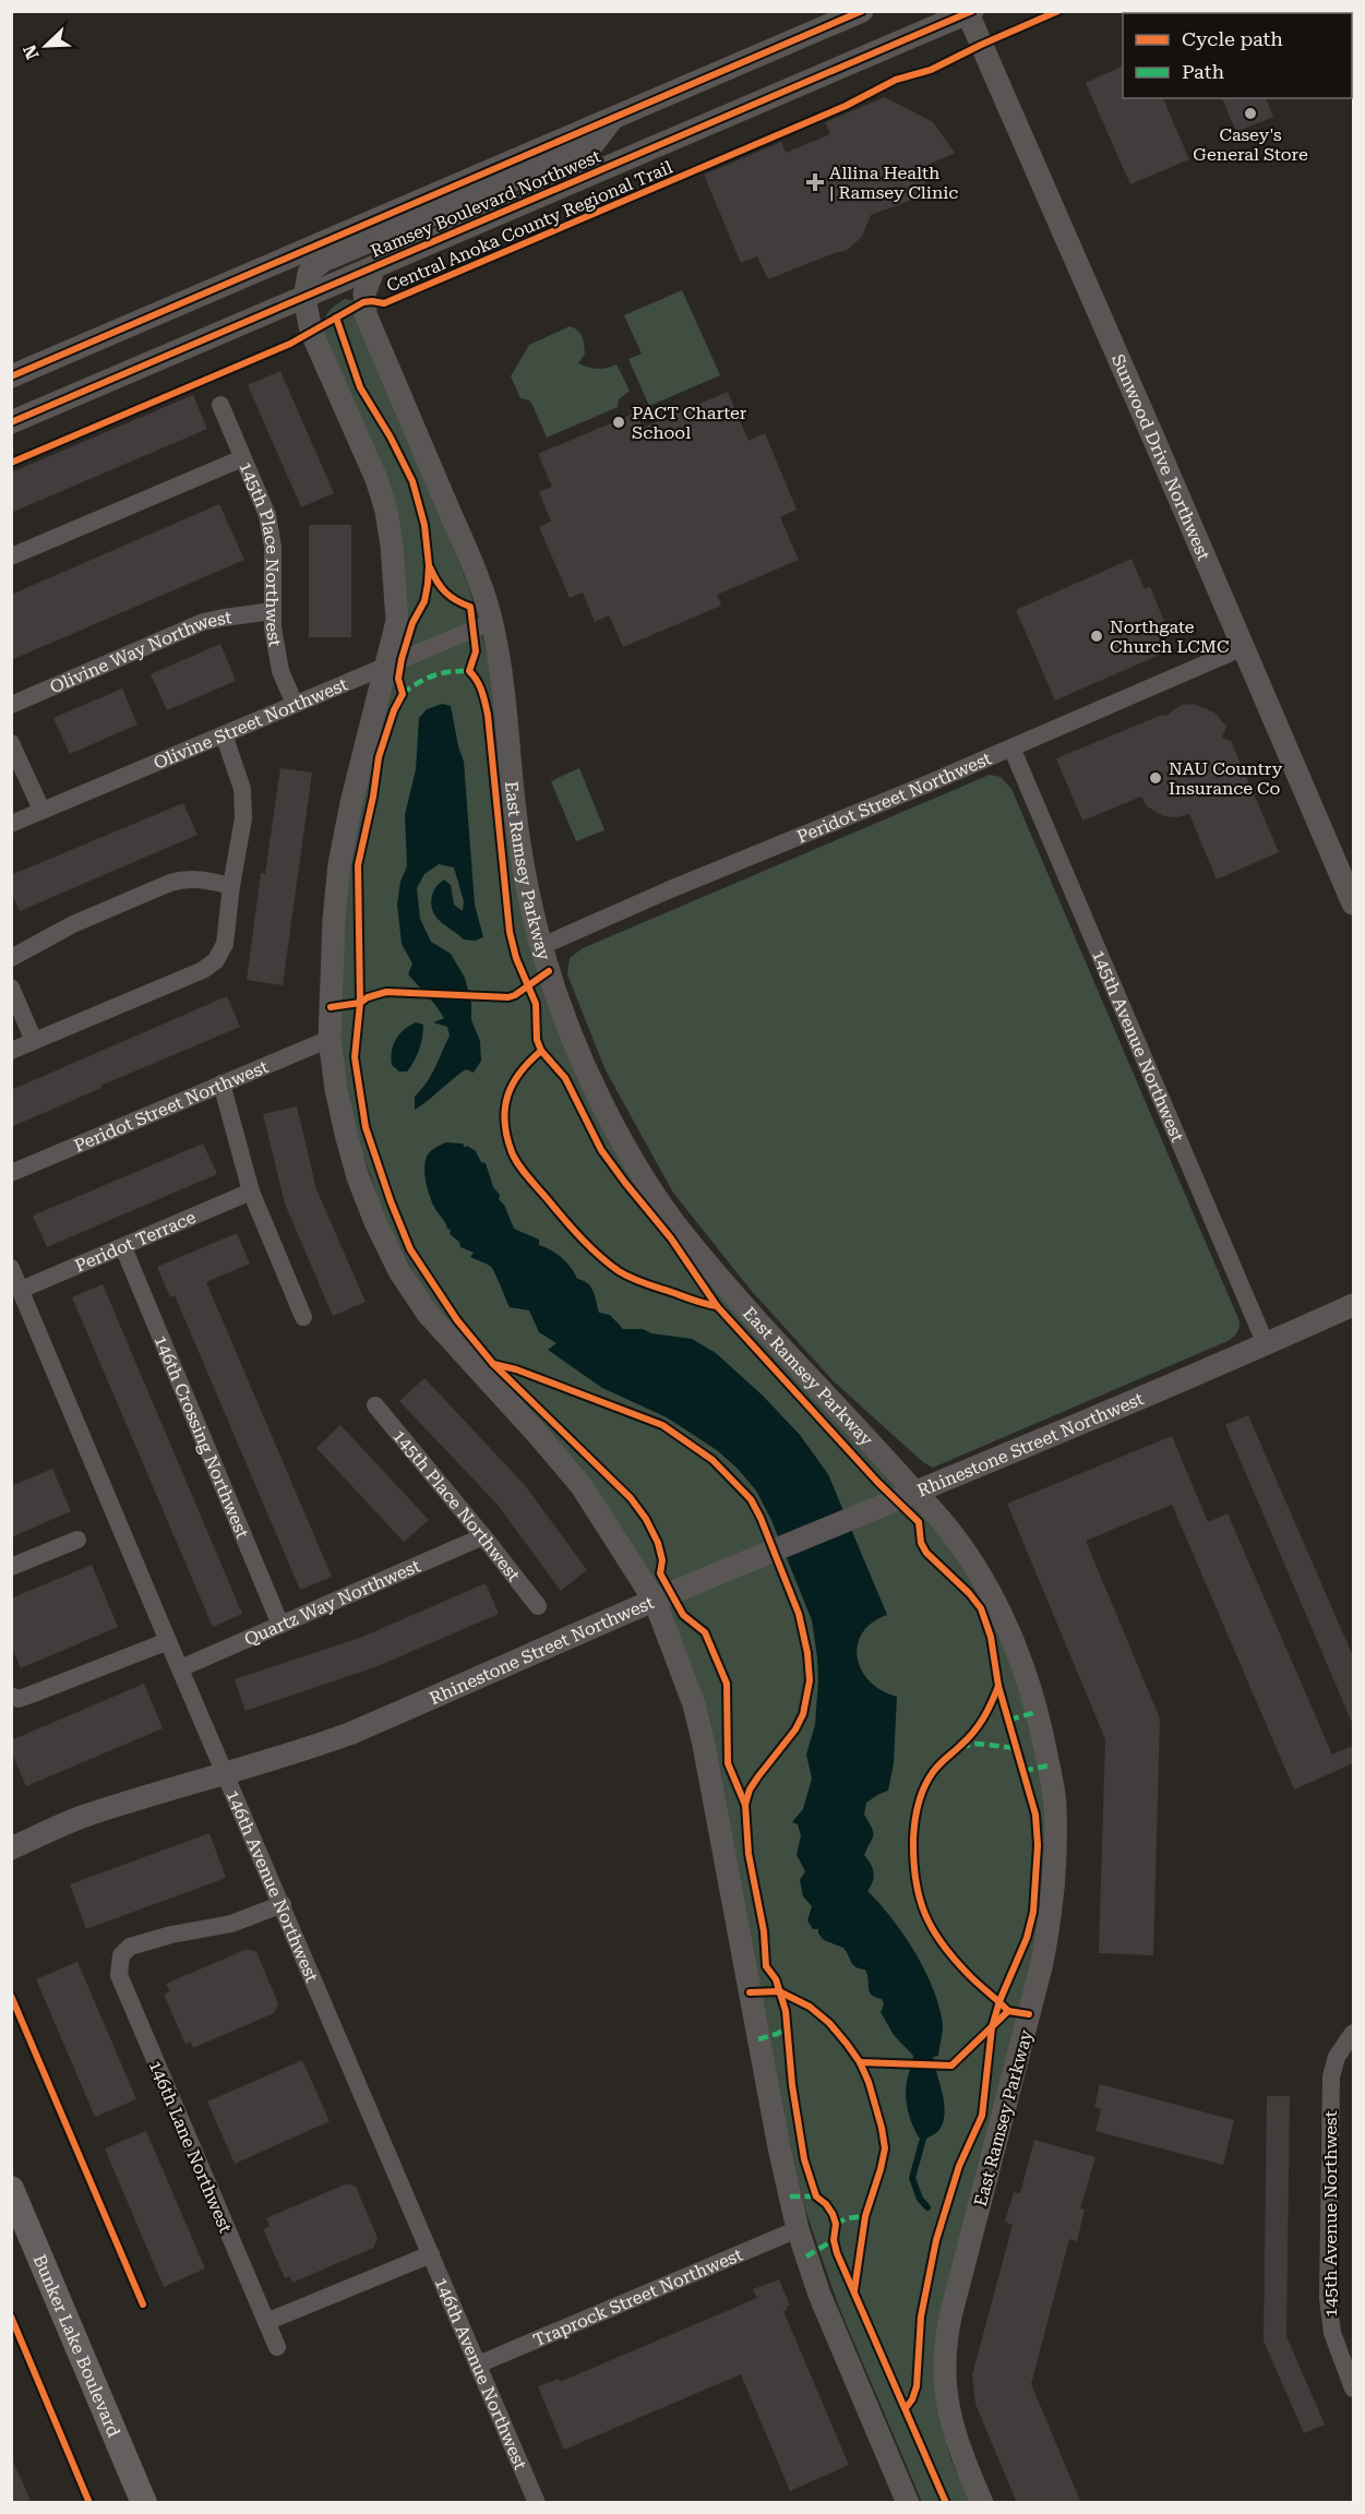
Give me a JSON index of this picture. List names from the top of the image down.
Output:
{
  "streets": {
    "main road": ["Bunker Lake Boulevard"],
    "street": [
      "Ramsey Boulevard Northwest",
      "Sunwood Drive Northwest",
      "145th Place Northwest",
      "Olivine Way Northwest",
      "Olivine Street Northwest",
      "Peridot Street Northwest",
      "East Ramsey Parkway",
      "145th Avenue Northwest",
      "Peridot Terrace",
      "146th Crossing Northwest",
      "Rhinestone Street Northwest",
      "Quartz Way Northwest",
      "146th Avenue Northwest",
      "146th Lane Northwest",
      "Traprock Street Northwest"
    ],
    "cycle path": ["Central Anoka County Regional Trail"]
  },
  "crossings": [
    ["Ramsey Boulevard Northwest", "Sunwood Drive Northwest"],
    ["Ramsey Boulevard Northwest", "East Ramsey Parkway"],
    ["Sunwood Drive Northwest", "Peridot Street Northwest"],
    ["145th Place Northwest", "Olivine Way Northwest"],
    ["145th Place Northwest", "Olivine Street Northwest"],
    ["145th Place Northwest", "Quartz Way Northwest"],
    ["Olivine Street Northwest", "East Ramsey Parkway"],
    ["Peridot Street Northwest", "East Ramsey Parkway"],
    ["Peridot Street Northwest", "145th Avenue Northwest"],
    ["East Ramsey Parkway", "Rhinestone Street Northwest"],
    ["145th Avenue Northwest", "Rhinestone Street Northwest"],
    ["Peridot Terrace", "146th Crossing Northwest"],
    ["Peridot Terrace", "146th Avenue Northwest"],
    ["146th Crossing Northwest", "Quartz Way Northwest"],
    ["Rhinestone Street Northwest", "146th Avenue Northwest"],
    ["Quartz Way Northwest", "146th Avenue Northwest"],
    ["146th Avenue Northwest", "146th Lane Northwest"],
    ["146th Avenue Northwest", "Traprock Street Northwest"]
  ],
  "places": {
    "other": [
      "Casey's General Store",
      "PACT Charter School",
      "Northgate Church LCMC",
      "NAU Country Insurance Co"
    ],
    "health": ["Allina Health | Ramsey Clinic"]
  },
  "legend": ["Cycle path", "Path"],
  "north": "bottom left"
}
